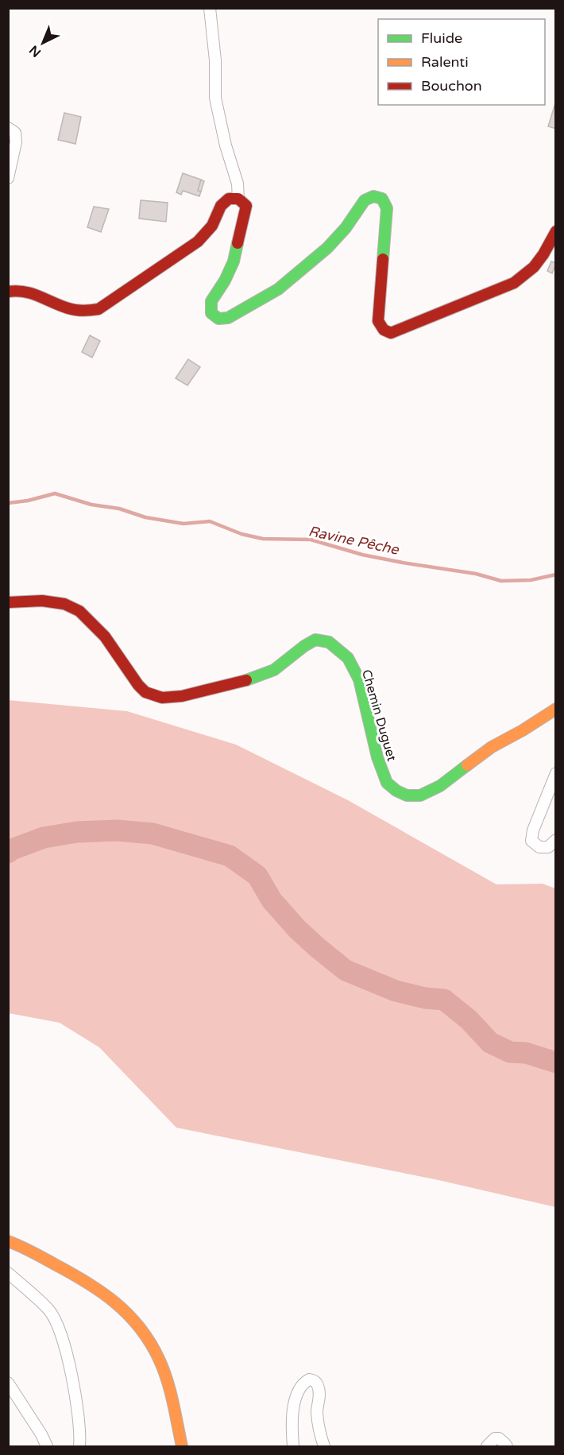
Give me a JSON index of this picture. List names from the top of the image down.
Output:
{
  "streets": {
    "street": ["Chemin Duguet"]
  },
  "water": ["Ravine Pêche"],
  "legend": ["Fluide", "Ralenti", "Bouchon"],
  "north": "bottom left"
}
